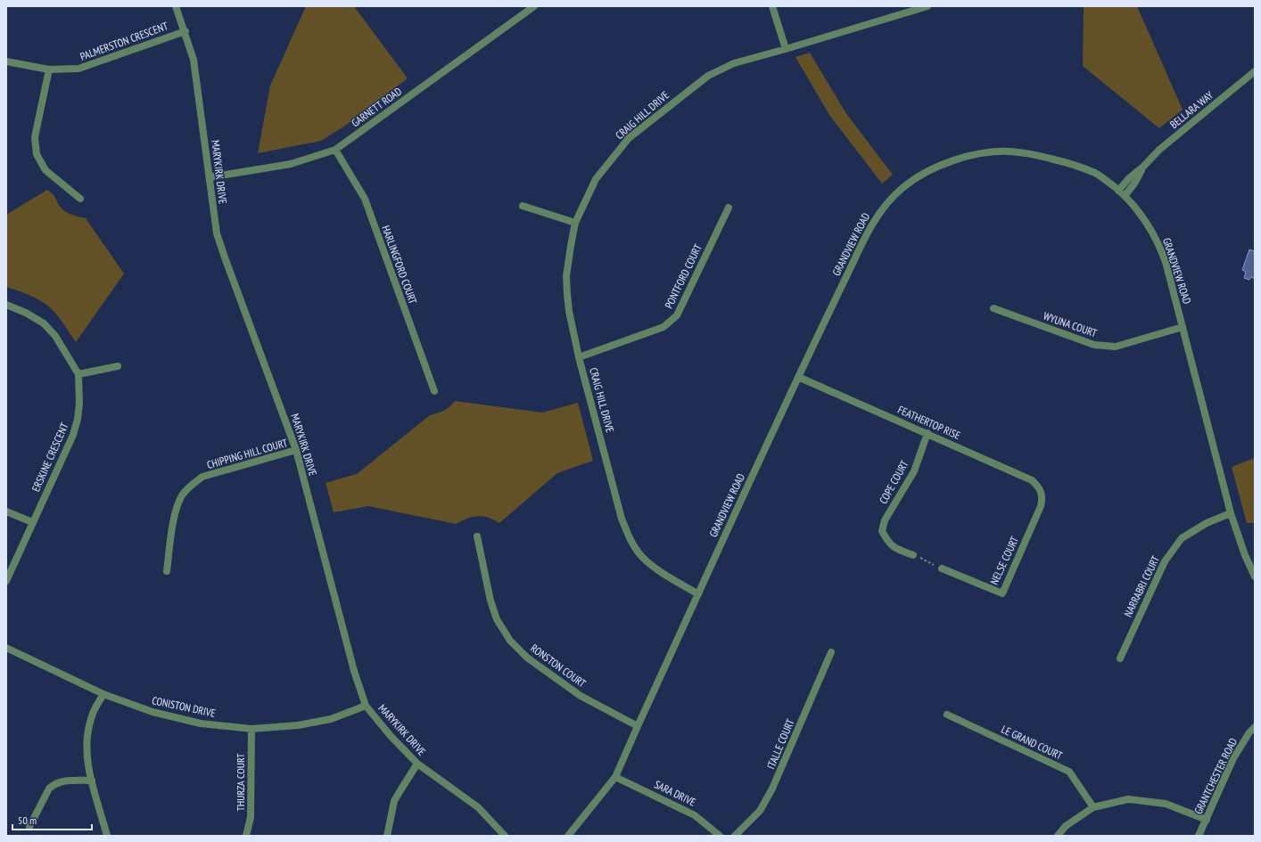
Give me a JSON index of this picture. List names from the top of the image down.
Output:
{
  "streets": {
    "street": [
      "PALMERSTON CRESCENT",
      "GARNETT ROAD",
      "BELLARA WAY",
      "CRAIG HILL DRIVE",
      "MARYKIRK DRIVE",
      "GRANDVIEW ROAD",
      "HARLINGFORD COURT",
      "PONTFORD COURT",
      "WYUNA COURT",
      "FEATHERTOP RISE",
      "CHIPPING HILL COURT",
      "ERSKINE CRESCENT",
      "COPE COURT",
      "NELSE COURT",
      "NARRABRI COURT",
      "RONSTON COURT",
      "CONISTON DRIVE",
      "LE GRAND COURT",
      "ITALLE COURT",
      "GRANTCHESTER ROAD",
      "THURZA COURT",
      "SARA DRIVE"
    ]
  },
  "crossings": [
    ["PALMERSTON CRESCENT", "MARYKIRK DRIVE"],
    ["GARNETT ROAD", "MARYKIRK DRIVE"],
    ["GARNETT ROAD", "HARLINGFORD COURT"],
    ["BELLARA WAY", "GRANDVIEW ROAD"],
    ["CRAIG HILL DRIVE", "GRANDVIEW ROAD"],
    ["CRAIG HILL DRIVE", "PONTFORD COURT"],
    ["MARYKIRK DRIVE", "CHIPPING HILL COURT"],
    ["MARYKIRK DRIVE", "CONISTON DRIVE"],
    ["GRANDVIEW ROAD", "WYUNA COURT"],
    ["GRANDVIEW ROAD", "FEATHERTOP RISE"],
    ["GRANDVIEW ROAD", "NARRABRI COURT"],
    ["GRANDVIEW ROAD", "RONSTON COURT"],
    ["GRANDVIEW ROAD", "SARA DRIVE"],
    ["FEATHERTOP RISE", "COPE COURT"],
    ["FEATHERTOP RISE", "NELSE COURT"],
    ["CONISTON DRIVE", "THURZA COURT"]
  ],
  "scale_bar": "50 m"
}
